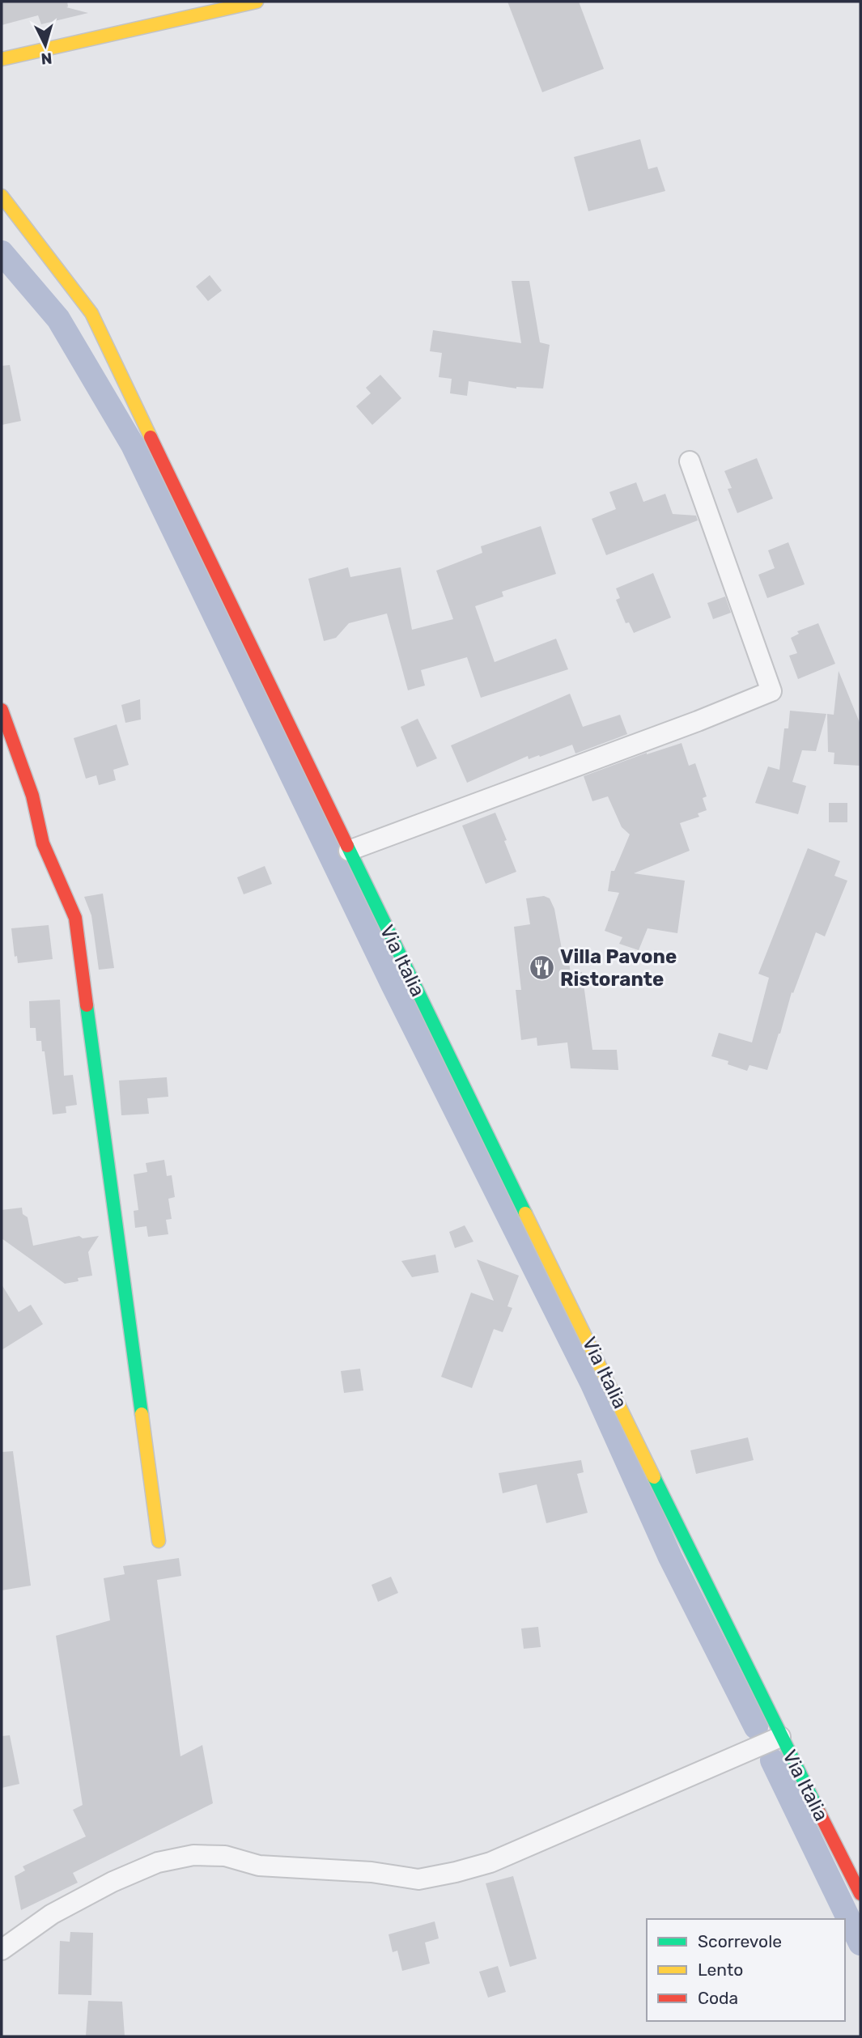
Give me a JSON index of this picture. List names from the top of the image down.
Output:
{
  "streets": {
    "street": ["Via Italia"]
  },
  "places": {
    "restaurant": ["Villa Pavone Ristorante"]
  },
  "legend": ["Scorrevole", "Lento", "Coda"],
  "north": "bottom"
}
